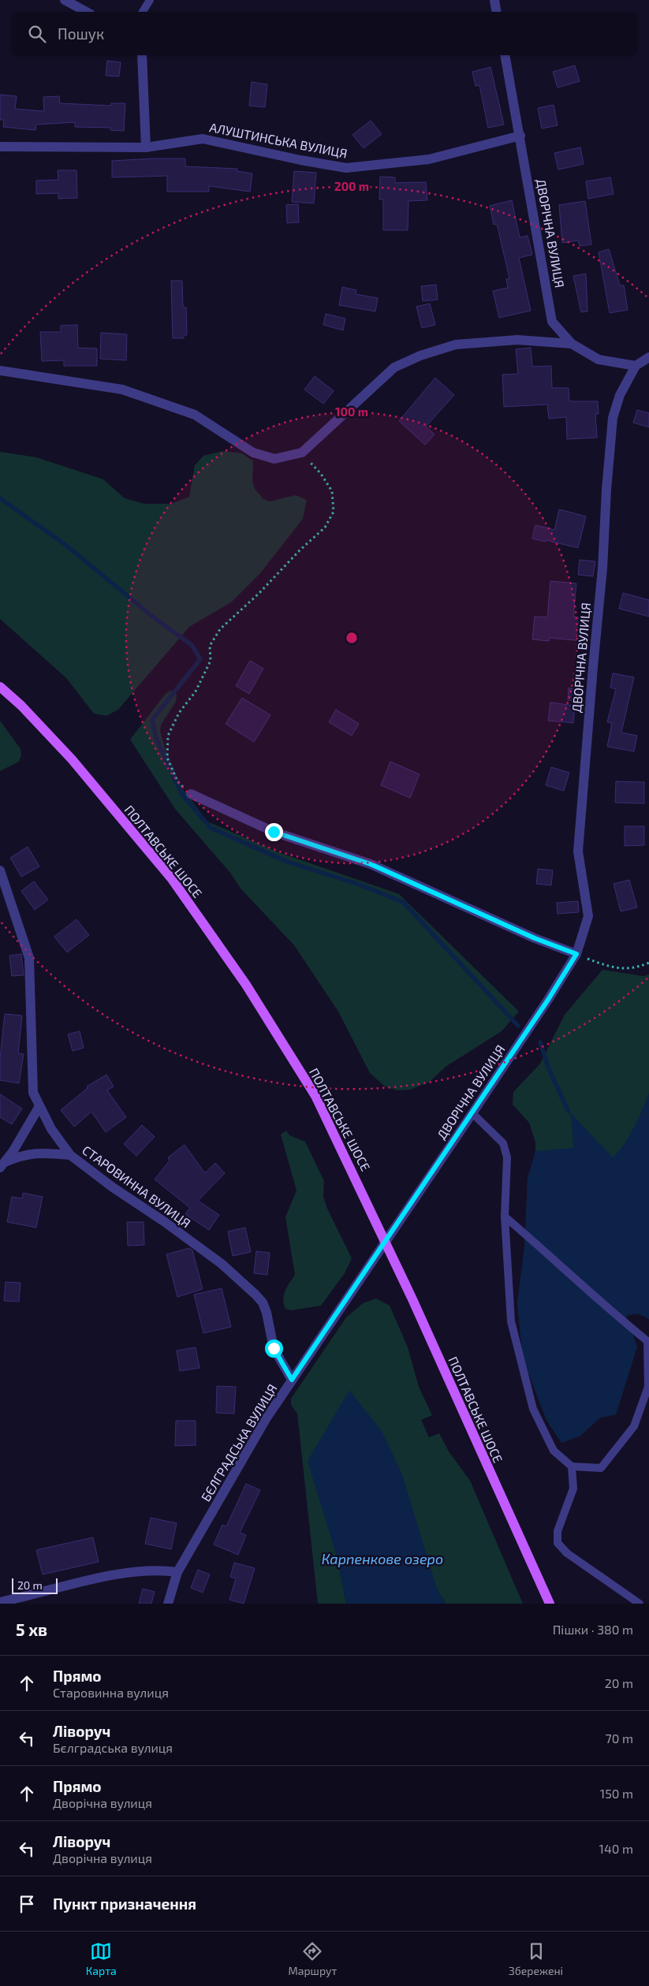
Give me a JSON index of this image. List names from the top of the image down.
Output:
{
  "streets": {
    "main road": ["ПОЛТАВСЬКЕ ШОСЕ"],
    "street": [
      "АЛУШТИНСЬКА ВУЛИЦЯ",
      "ДВОРІЧНА ВУЛИЦЯ",
      "СТАРОВИННА ВУЛИЦЯ",
      "БЄЛГРАДСЬКА ВУЛИЦЯ"
    ]
  },
  "crossings": [
    ["АЛУШТИНСЬКА ВУЛИЦЯ", "ДВОРІЧНА ВУЛИЦЯ"],
    ["ДВОРІЧНА ВУЛИЦЯ", "ПОЛТАВСЬКЕ ШОСЕ"],
    ["ДВОРІЧНА ВУЛИЦЯ", "БЄЛГРАДСЬКА ВУЛИЦЯ"],
    ["ПОЛТАВСЬКЕ ШОСЕ", "БЄЛГРАДСЬКА ВУЛИЦЯ"],
    ["СТАРОВИННА ВУЛИЦЯ", "БЄЛГРАДСЬКА ВУЛИЦЯ"]
  ],
  "water": ["Карпенкове озеро"],
  "scale_bar": "20 m",
  "page": {
    "search": "Пошук",
    "scale": "20 m",
    "heading": ["5 хв", "Пішки · 380 m"],
    "list": [
      ["Прямо", "Старовинна вулиця", "20 m"],
      ["Ліворуч", "Бєлградська вулиця", "70 m"],
      ["Прямо", "Дворічна вулиця", "150 m"],
      ["Ліворуч", "Дворічна вулиця", "140 m"],
      "Пункт призначення"
    ],
    "nav": ["Карта", "Маршрут", "Збережені"]
  },
  "rings": ["200 m", "100 m"]
}
